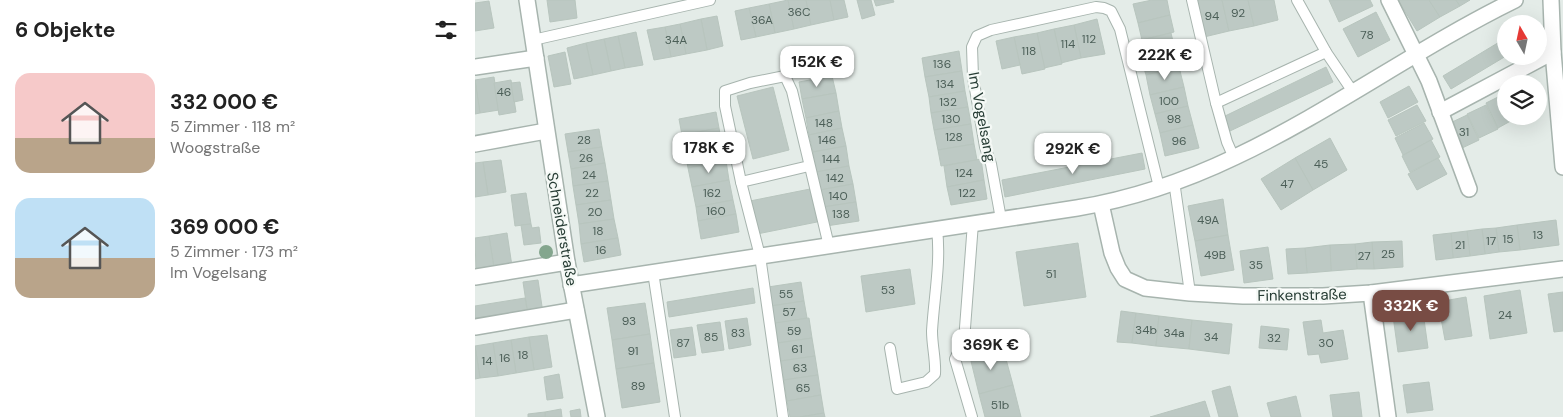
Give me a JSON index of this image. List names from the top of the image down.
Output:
{
  "streets": {
    "street": ["Schneiderstraße", "Finkenstraße"],
    "lane": ["Im Vogelsang"]
  },
  "house_numbers": [
    "36C",
    "92",
    "94",
    "36A",
    "78",
    "112",
    "34A",
    "114",
    "118",
    "136",
    "134",
    "46",
    "100",
    "132",
    "130",
    "98",
    "148",
    "31",
    "128",
    "28",
    "146",
    "96",
    "26",
    "144",
    "45",
    "124",
    "24",
    "142",
    "47",
    "22",
    "162",
    "122",
    "140",
    "160",
    "20",
    "138",
    "49A",
    "18",
    "13",
    "15",
    "17",
    "21",
    "16",
    "25",
    "49B",
    "27",
    "35",
    "51",
    "53",
    "55",
    "57",
    "24",
    "93",
    "34b",
    "59",
    "83",
    "34a",
    "85",
    "34",
    "32",
    "87",
    "30",
    "61",
    "91",
    "18",
    "16",
    "14",
    "63",
    "89",
    "65",
    "51b"
  ],
  "north": "top",
  "page": {
    "heading": "6 Objekte",
    "price": [
      "222K €",
      "152K €",
      "178K €",
      "292K €",
      "332K €",
      "369K €"
    ],
    "list": [
      {
        "name": "332 000 €",
        "note": "5 Zimmer · 118 m² · Woogstraße"
      },
      {
        "name": "369 000 €",
        "note": "5 Zimmer · 173 m² · Im Vogelsang"
      }
    ]
  }
}
